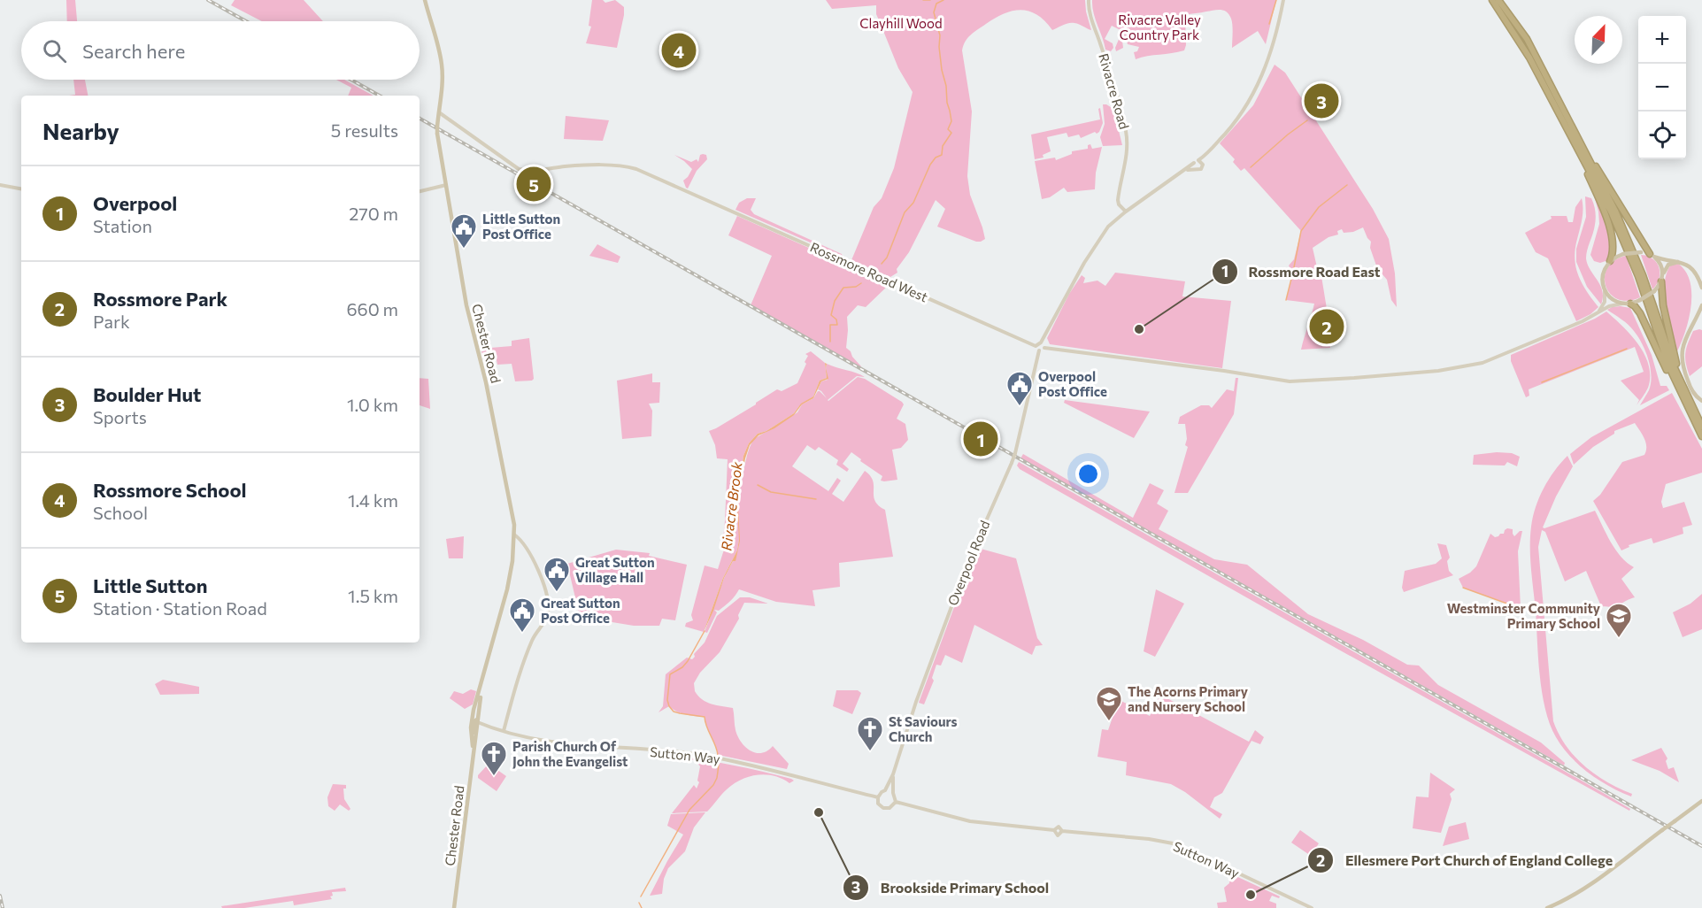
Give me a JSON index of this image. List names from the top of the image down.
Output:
{
  "streets": {
    "main road": [
      "Rivacre Road",
      "Rossmore Road West",
      "Chester Road",
      "Overpool Road",
      "Sutton Way"
    ]
  },
  "crossings": [
    ["Rossmore Road West", "Chester Road"],
    ["Chester Road", "Sutton Way"],
    ["Overpool Road", "Sutton Way"]
  ],
  "water": ["Rivacre Brook"],
  "parks": ["Rivacre Valley Country Park", "Clayhill Wood"],
  "places": {
    "public building": [
      "Little Sutton Post Office",
      "Overpool Post Office",
      "Great Sutton Village Hall",
      "Great Sutton Post Office"
    ],
    "other": ["Rossmore Road East", "Brookside Primary School", "Ellesmere Port Church of England College"],
    "school or university": ["Westminster Community Primary School", "The Acorns Primary and Nursery School"],
    "church": ["St Saviours Church", "Parish Church Of John the Evangelist"]
  },
  "north": "top right",
  "page": {
    "map_buttons": ["+", "−"],
    "search": "Search here",
    "pins": [
      "4",
      "3",
      "5",
      "2",
      "1"
    ],
    "heading": ["Nearby", "5 results"],
    "list": [
      {
        "mark": "1",
        "name": "Overpool",
        "note": "Station",
        "value": "270 m"
      },
      {
        "mark": "2",
        "name": "Rossmore Park",
        "note": "Park",
        "value": "660 m"
      },
      {
        "mark": "3",
        "name": "Boulder Hut",
        "note": "Sports",
        "value": "1.0 km"
      },
      {
        "mark": "4",
        "name": "Rossmore School",
        "note": "School",
        "value": "1.4 km"
      },
      {
        "mark": "5",
        "name": "Little Sutton",
        "note": "Station · Station Road",
        "value": "1.5 km"
      }
    ]
  }
}
